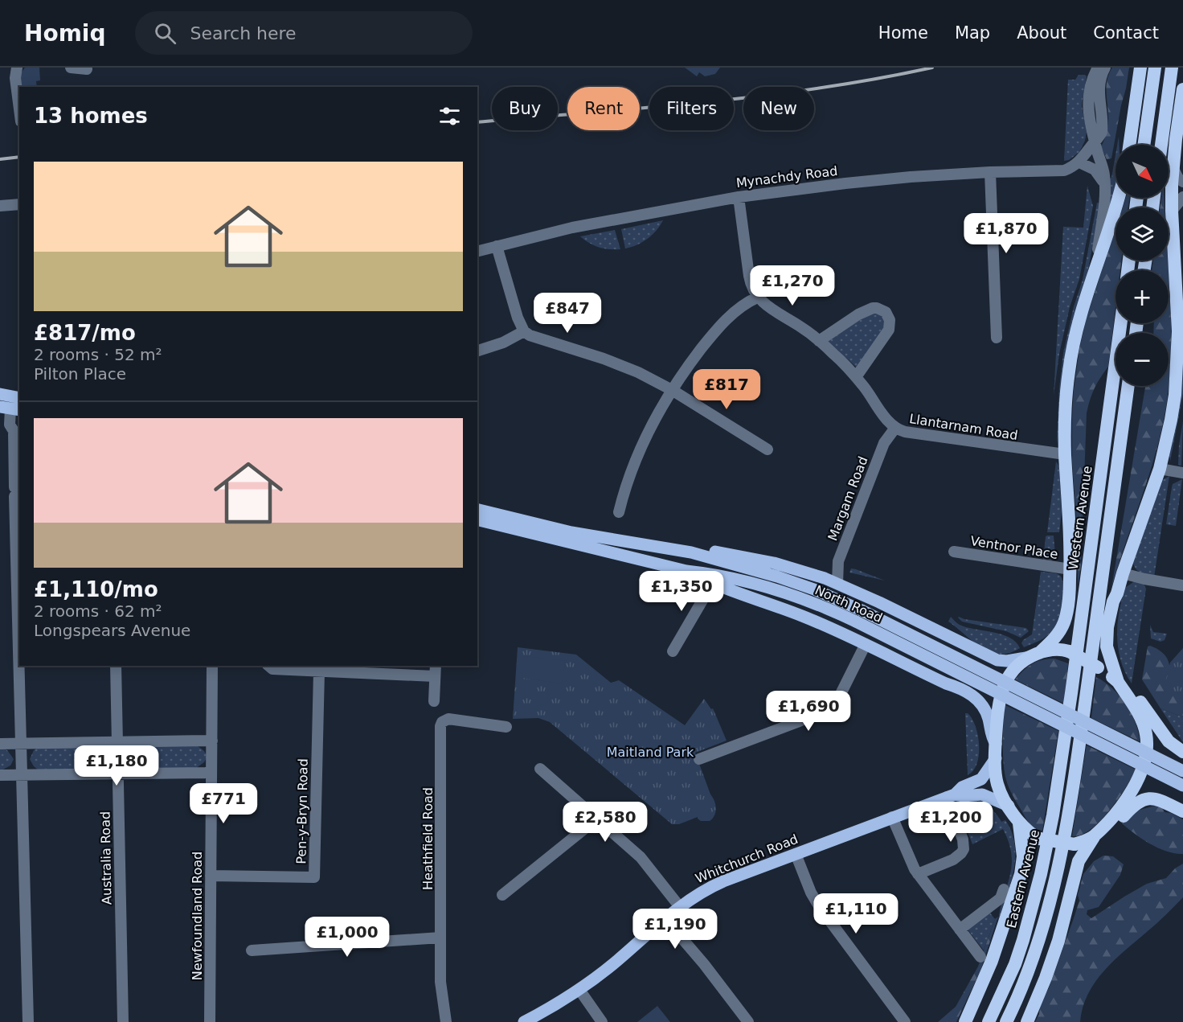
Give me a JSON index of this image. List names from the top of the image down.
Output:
{
  "streets": {
    "highway": ["Western Avenue", "Eastern Avenue"],
    "main road": ["North Road", "Whitchurch Road"],
    "street": [
      "Mynachdy Road",
      "Llantarnam Road",
      "Margam Road",
      "Ventnor Place",
      "Pen-y-Bryn Road",
      "Heathfield Road",
      "Australia Road",
      "Newfoundland Road"
    ]
  },
  "crossings": [
    ["Llantarnam Road", "Margam Road"],
    ["Western Avenue", "Eastern Avenue"],
    ["Pen-y-Bryn Road", "Newfoundland Road"]
  ],
  "parks": ["Maitland Park"],
  "north": "bottom right",
  "page": {
    "header": "Homiq",
    "search": "Search here",
    "nav": [
      "Home",
      "Map",
      "About",
      "Contact"
    ],
    "chip": [
      "Buy",
      "Rent",
      "Filters",
      "New"
    ],
    "heading": "13 homes",
    "map_buttons": ["+", "−"],
    "list": [
      {
        "name": "£817/mo",
        "note": "2 rooms · 52 m² · Pilton Place"
      },
      {
        "name": "£1,110/mo",
        "note": "2 rooms · 62 m² · Longspears Avenue"
      }
    ],
    "price": [
      "£1,870",
      "£1,270",
      "£847",
      "£817",
      "£1,350",
      "£1,690",
      "£1,180",
      "£771",
      "£2,580",
      "£1,200",
      "£1,110",
      "£1,190",
      "£1,000"
    ]
  }
}
